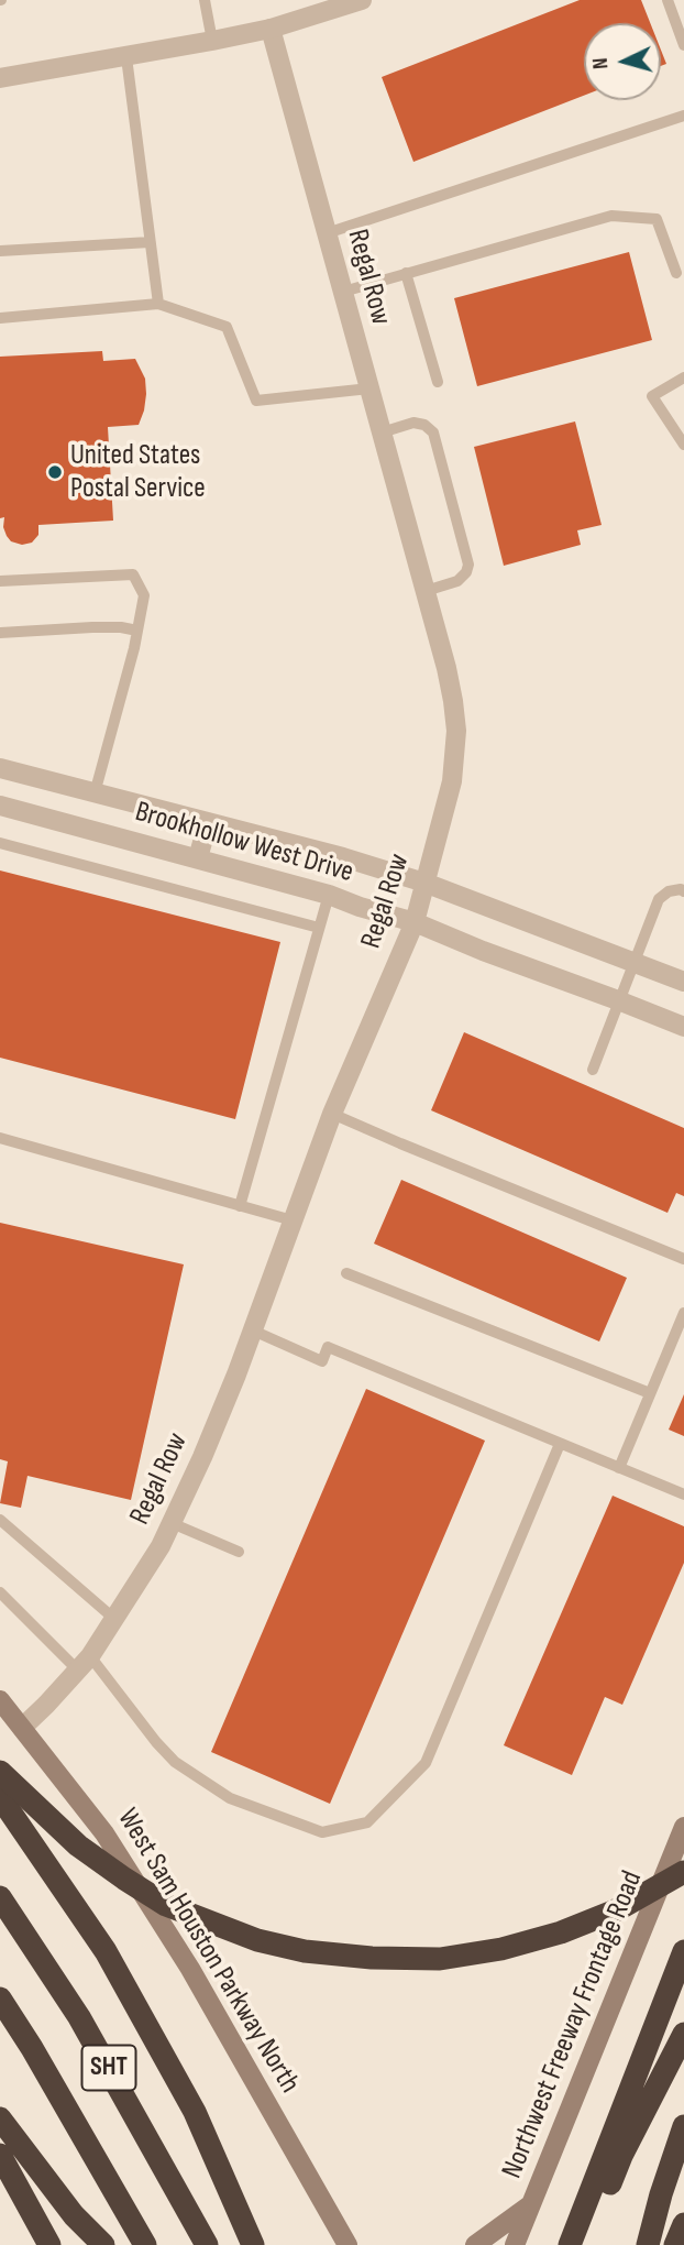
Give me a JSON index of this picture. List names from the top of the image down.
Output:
{
  "streets": {
    "highway": ["SHT"],
    "main road": ["West Sam Houston Parkway North", "Northwest Freeway Frontage Road"],
    "street": ["Regal Row", "Brookhollow West Drive"]
  },
  "crossings": [
    ["Regal Row", "Brookhollow West Drive"],
    ["Regal Row", "West Sam Houston Parkway North"]
  ],
  "places": ["United States Postal Service"],
  "north": "left"
}
